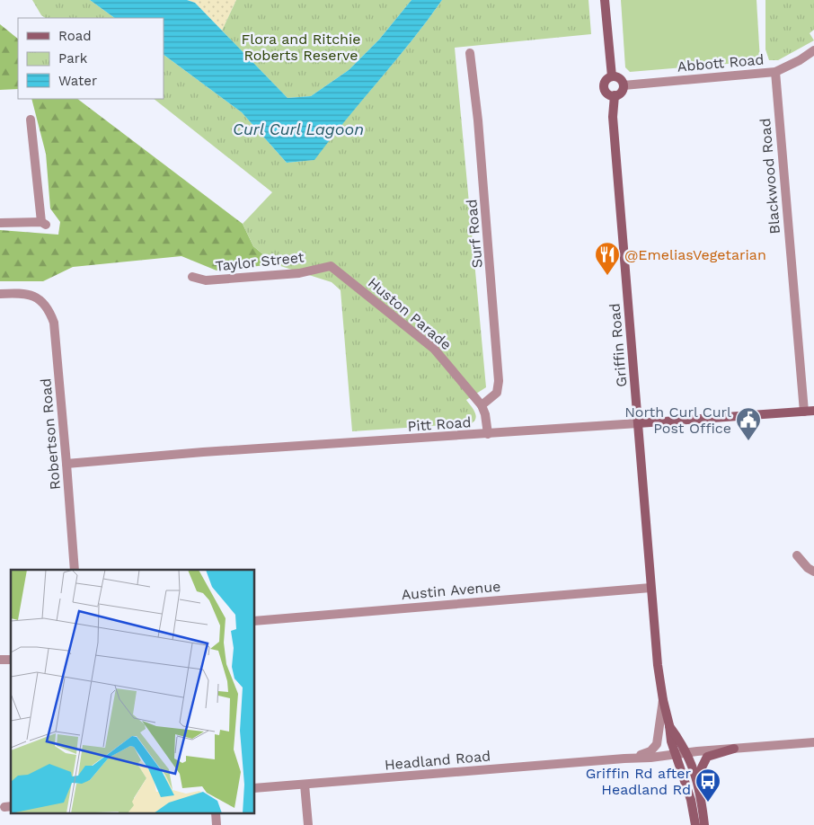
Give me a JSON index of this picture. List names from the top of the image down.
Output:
{
  "streets": {
    "main road": ["Griffin Road", "Pitt Road"],
    "street": [
      "Abbott Road",
      "Blackwood Road",
      "Surf Road",
      "Taylor Street",
      "Huston Parade",
      "Robertson Road",
      "Austin Avenue",
      "Headland Road"
    ]
  },
  "crossings": [
    ["Abbott Road", "Blackwood Road"],
    ["Abbott Road", "Griffin Road"],
    ["Blackwood Road", "Pitt Road"],
    ["Surf Road", "Huston Parade"],
    ["Taylor Street", "Huston Parade"],
    ["Huston Parade", "Pitt Road"],
    ["Griffin Road", "Pitt Road"],
    ["Griffin Road", "Austin Avenue"],
    ["Griffin Road", "Headland Road"],
    ["Pitt Road", "Robertson Road"]
  ],
  "water": ["Curl Curl Lagoon"],
  "parks": ["Flora and Ritchie Roberts Reserve"],
  "places": {
    "restaurant": ["@EmeliasVegetarian"],
    "public building": ["North Curl Curl Post Office"],
    "bus stop": ["Griffin Rd after Headland Rd"]
  },
  "legend": ["Road", "Park", "Water"]
}
